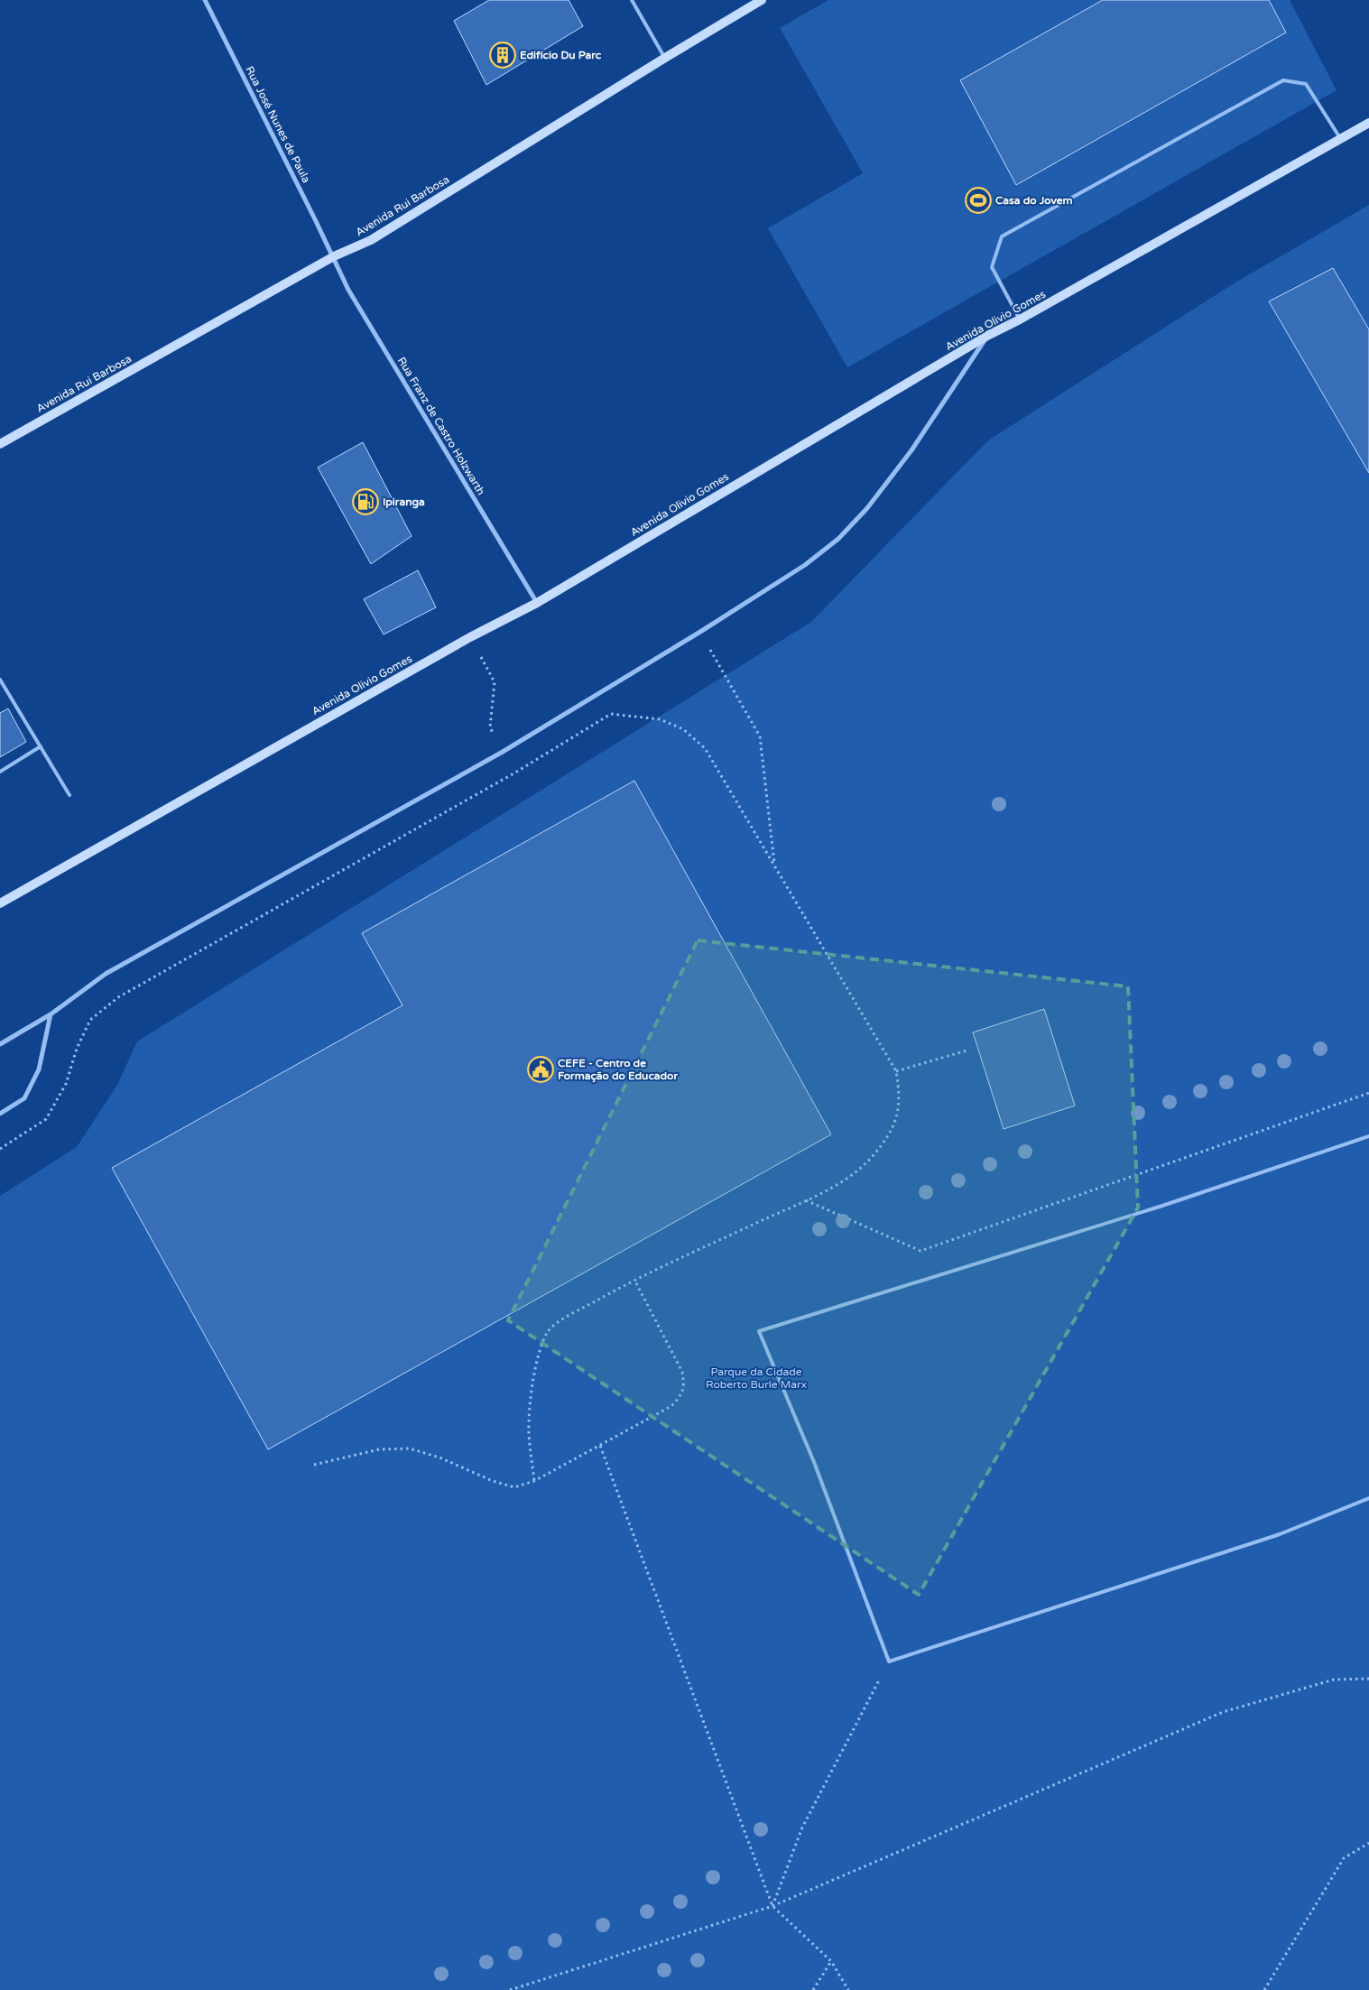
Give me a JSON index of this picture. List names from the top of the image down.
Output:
{
  "streets": {
    "main road": ["Avenida Rui Barbosa", "Avenida Olivio Gomes"],
    "street": ["Rua José Nunes de Paula", "Rua Franz de Castro Holzwarth"]
  },
  "crossings": [
    ["Rua José Nunes de Paula", "Avenida Rui Barbosa"],
    ["Rua José Nunes de Paula", "Rua Franz de Castro Holzwarth"],
    ["Avenida Rui Barbosa", "Rua Franz de Castro Holzwarth"],
    ["Avenida Olivio Gomes", "Rua Franz de Castro Holzwarth"]
  ],
  "parks": ["Parque da Cidade Roberto Burle Marx"],
  "places": {
    "building": ["Edifício Du Parc"],
    "sports": ["Casa do Jovem"],
    "fuel station": ["Ipiranga"],
    "public building": ["CEFE - Centro de Formação do Educador"]
  }
}
